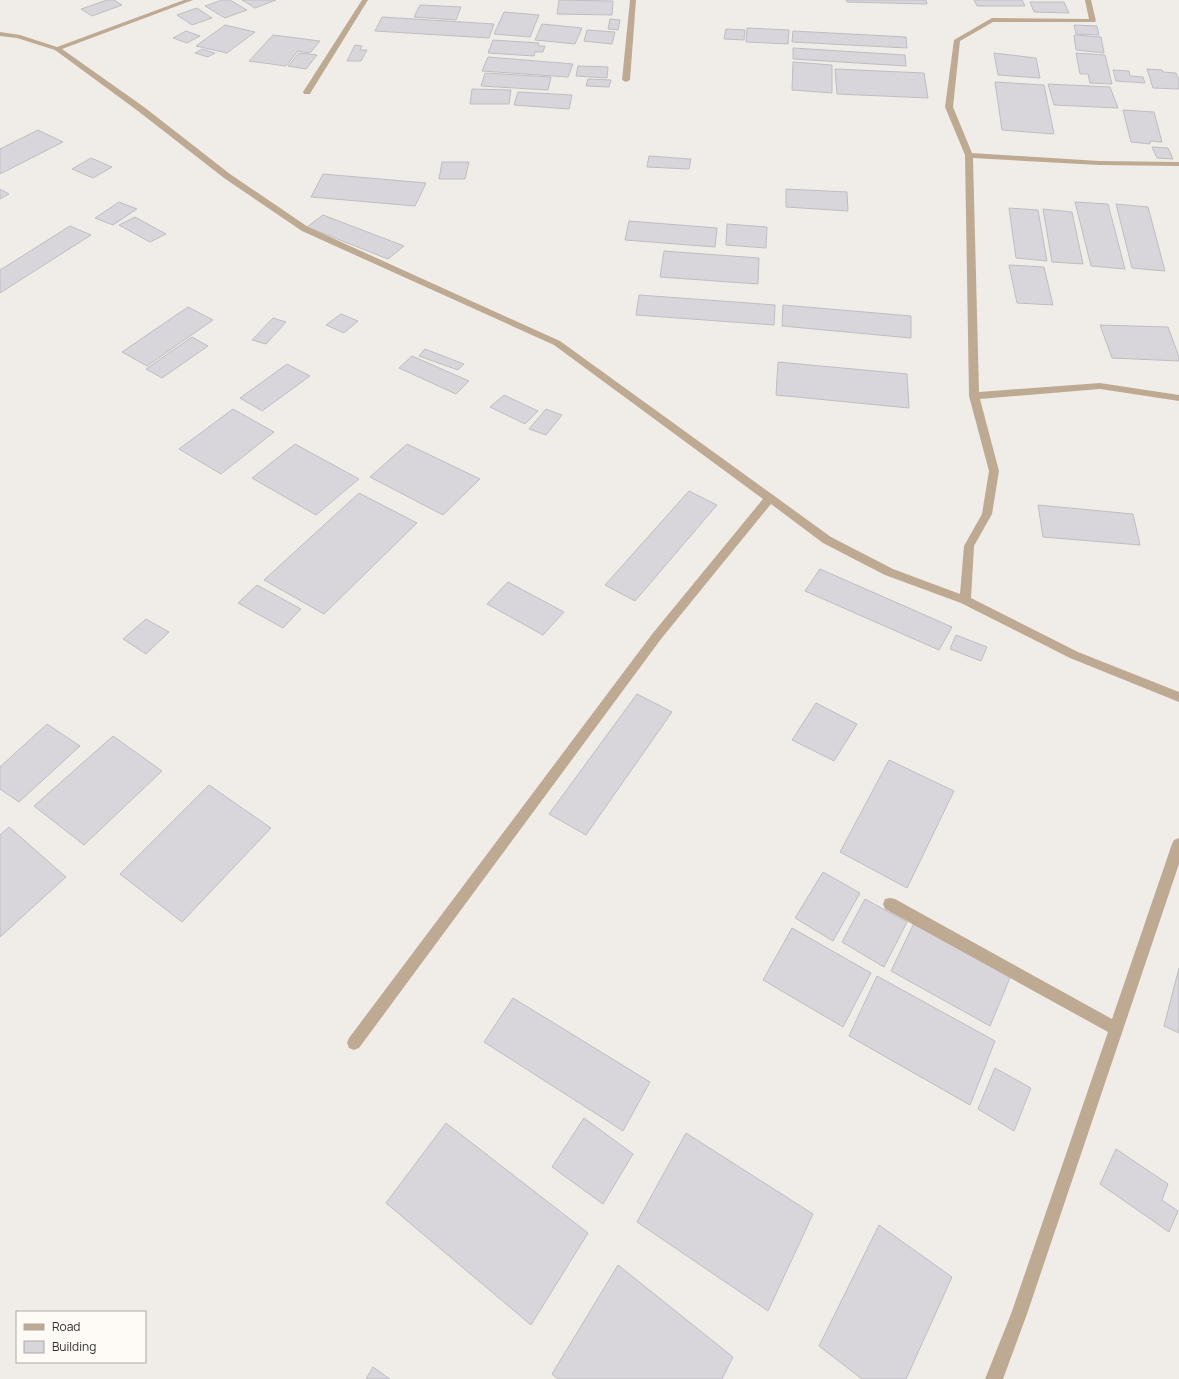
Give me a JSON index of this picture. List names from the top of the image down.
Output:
{
  "legend": ["Road", "Building"]
}
